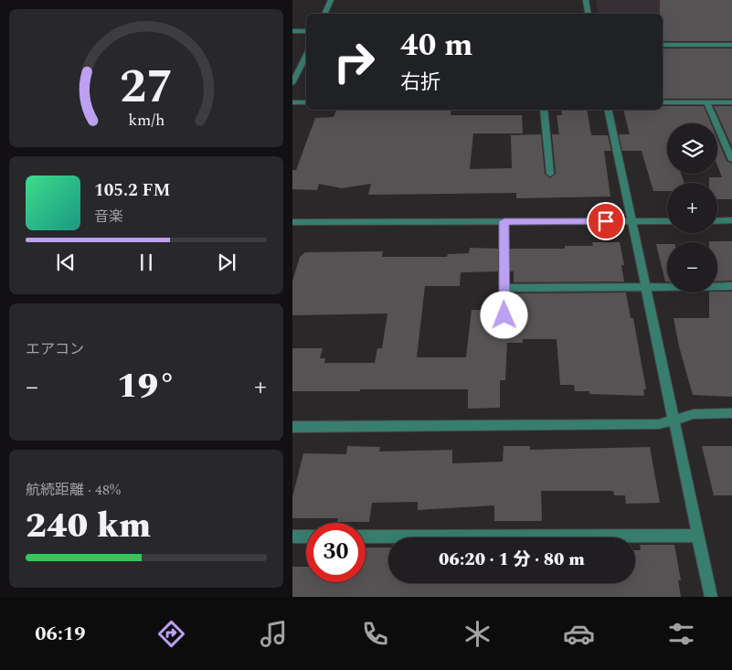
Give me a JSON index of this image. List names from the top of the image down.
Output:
{
  "page": {
    "turn": ["40 m", "右折"],
    "map_buttons": ["+", "−"],
    "song": ["105.2 FM", "音楽"],
    "tile": [
      "エアコン",
      ["航続距離 · 48%", "240 km"]
    ],
    "heat": ["−", "19°", "+"],
    "limit": "30",
    "trip": "06:20 · 1 分 · 80 m",
    "tabs": "06:19",
    "gauge": ["27", "km/h"]
  }
}
